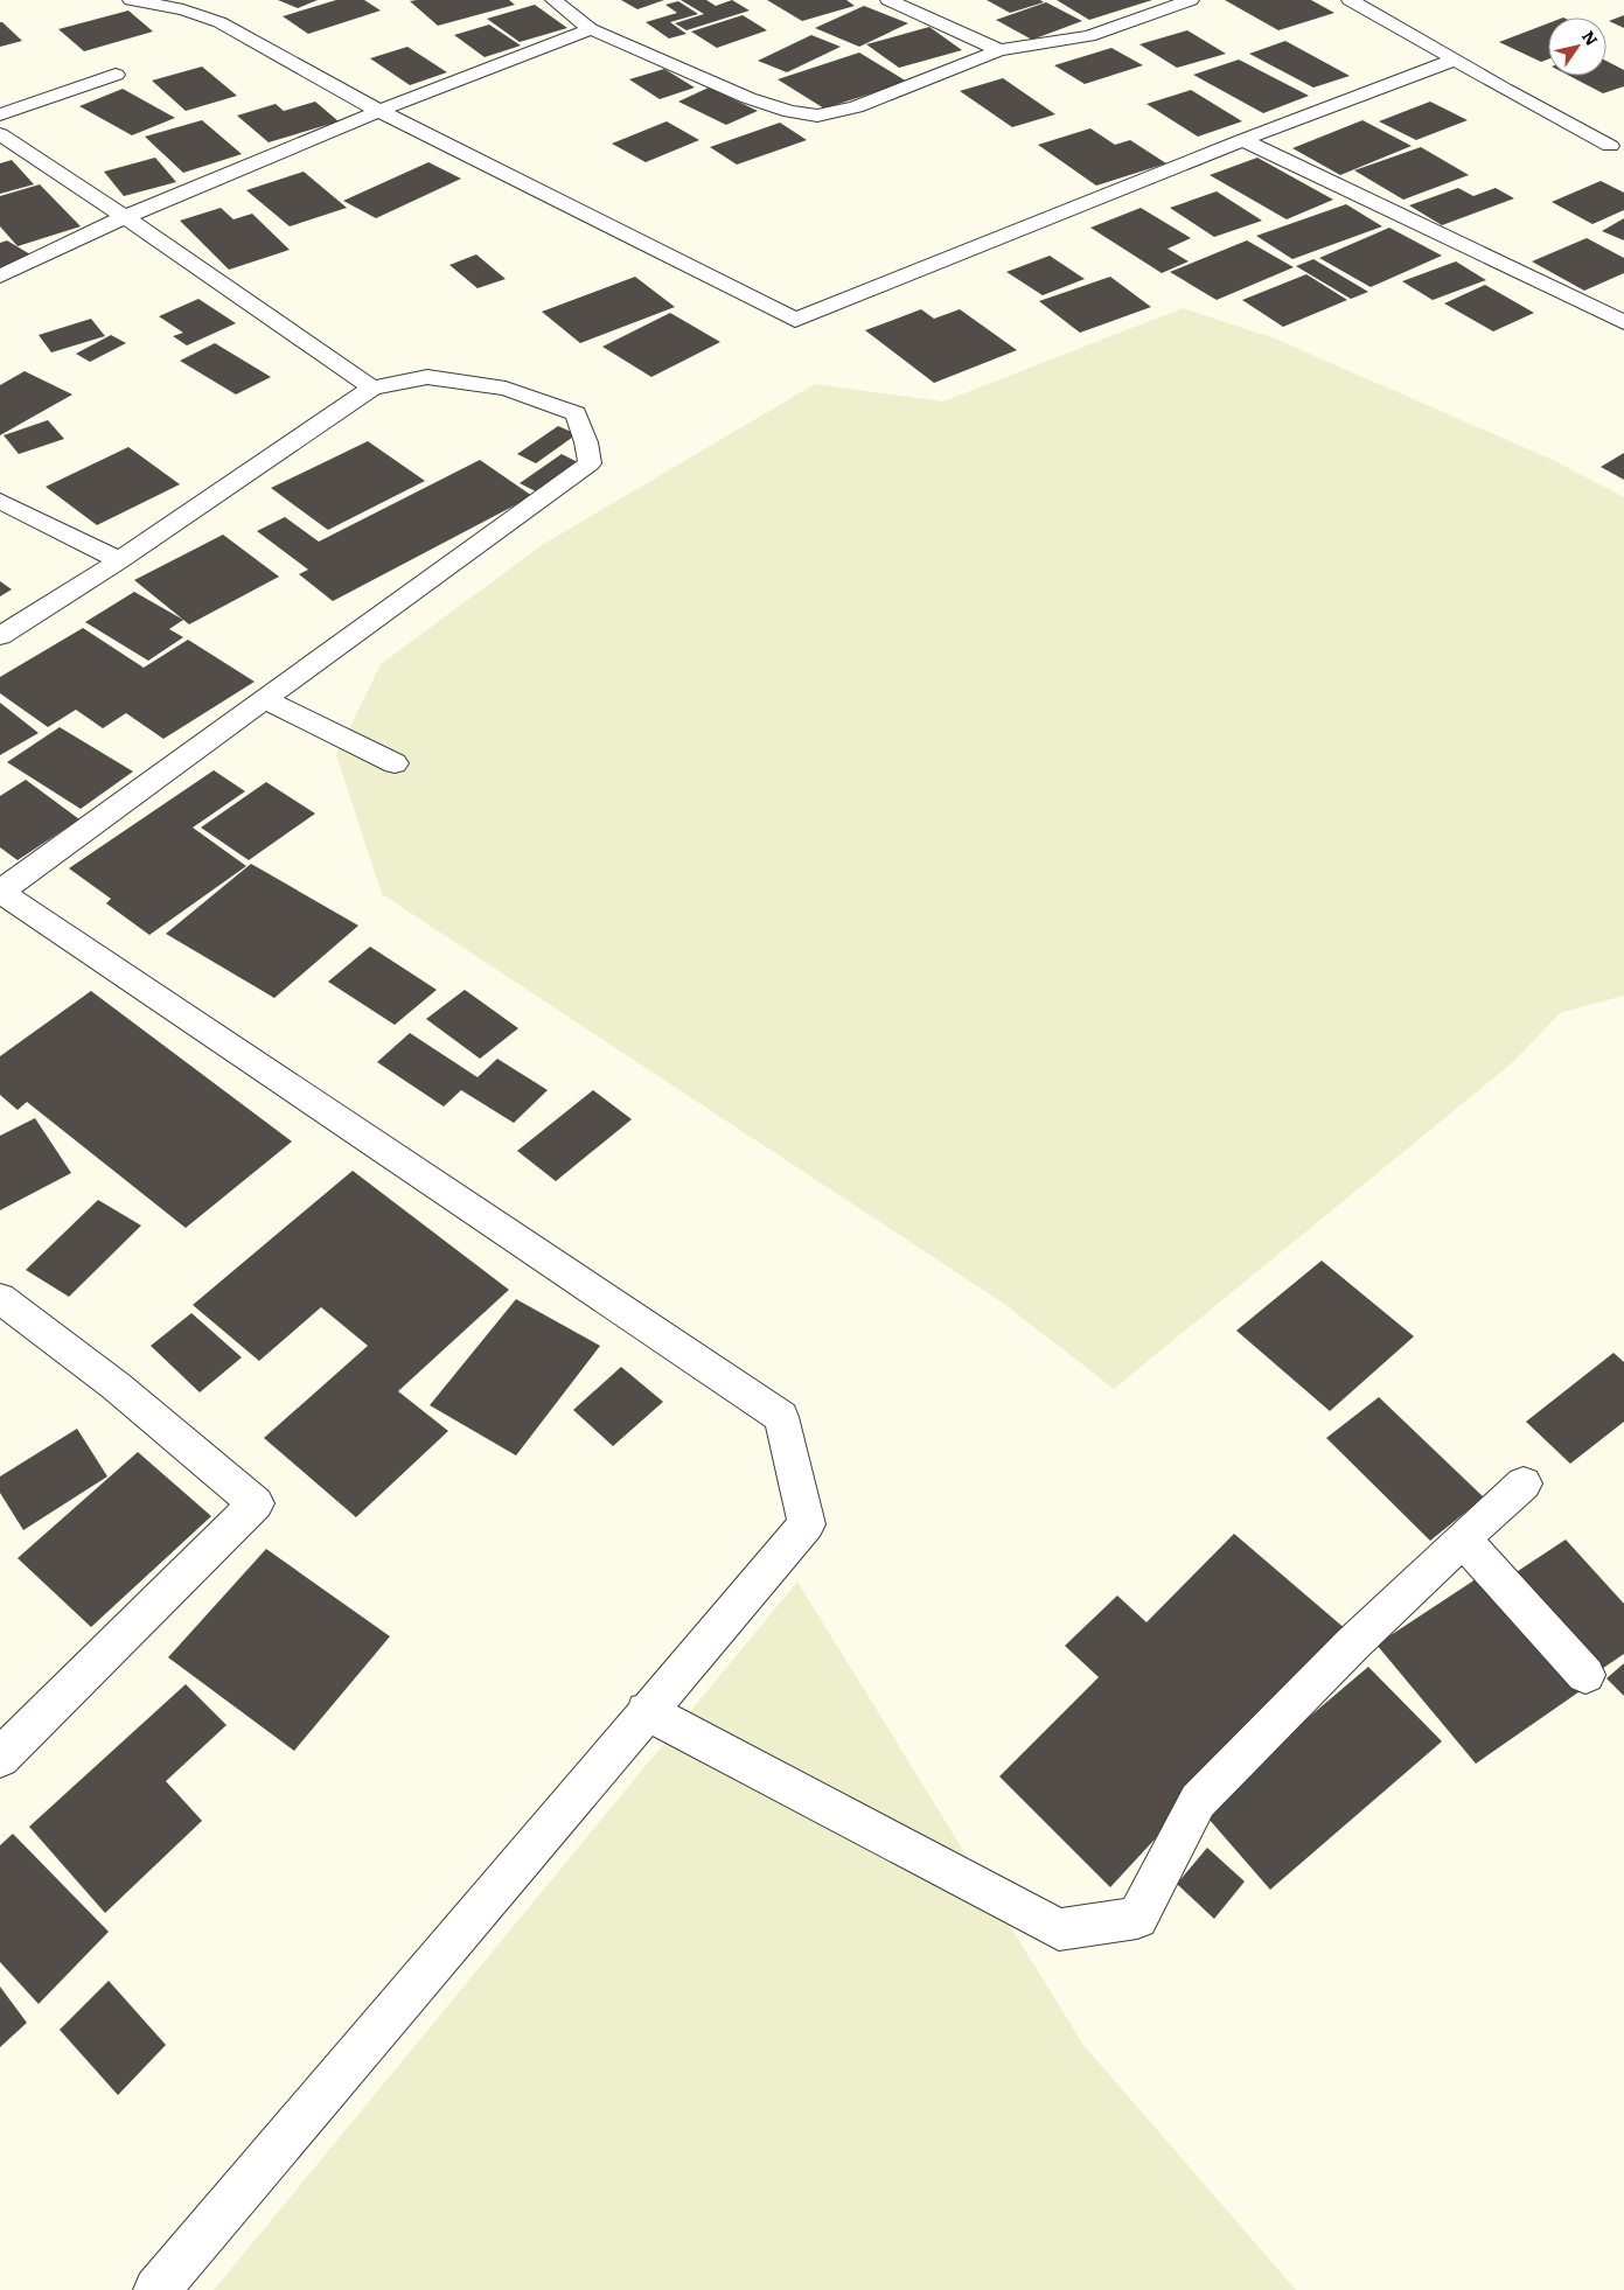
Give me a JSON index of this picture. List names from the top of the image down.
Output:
{
  "north": "top right"
}
